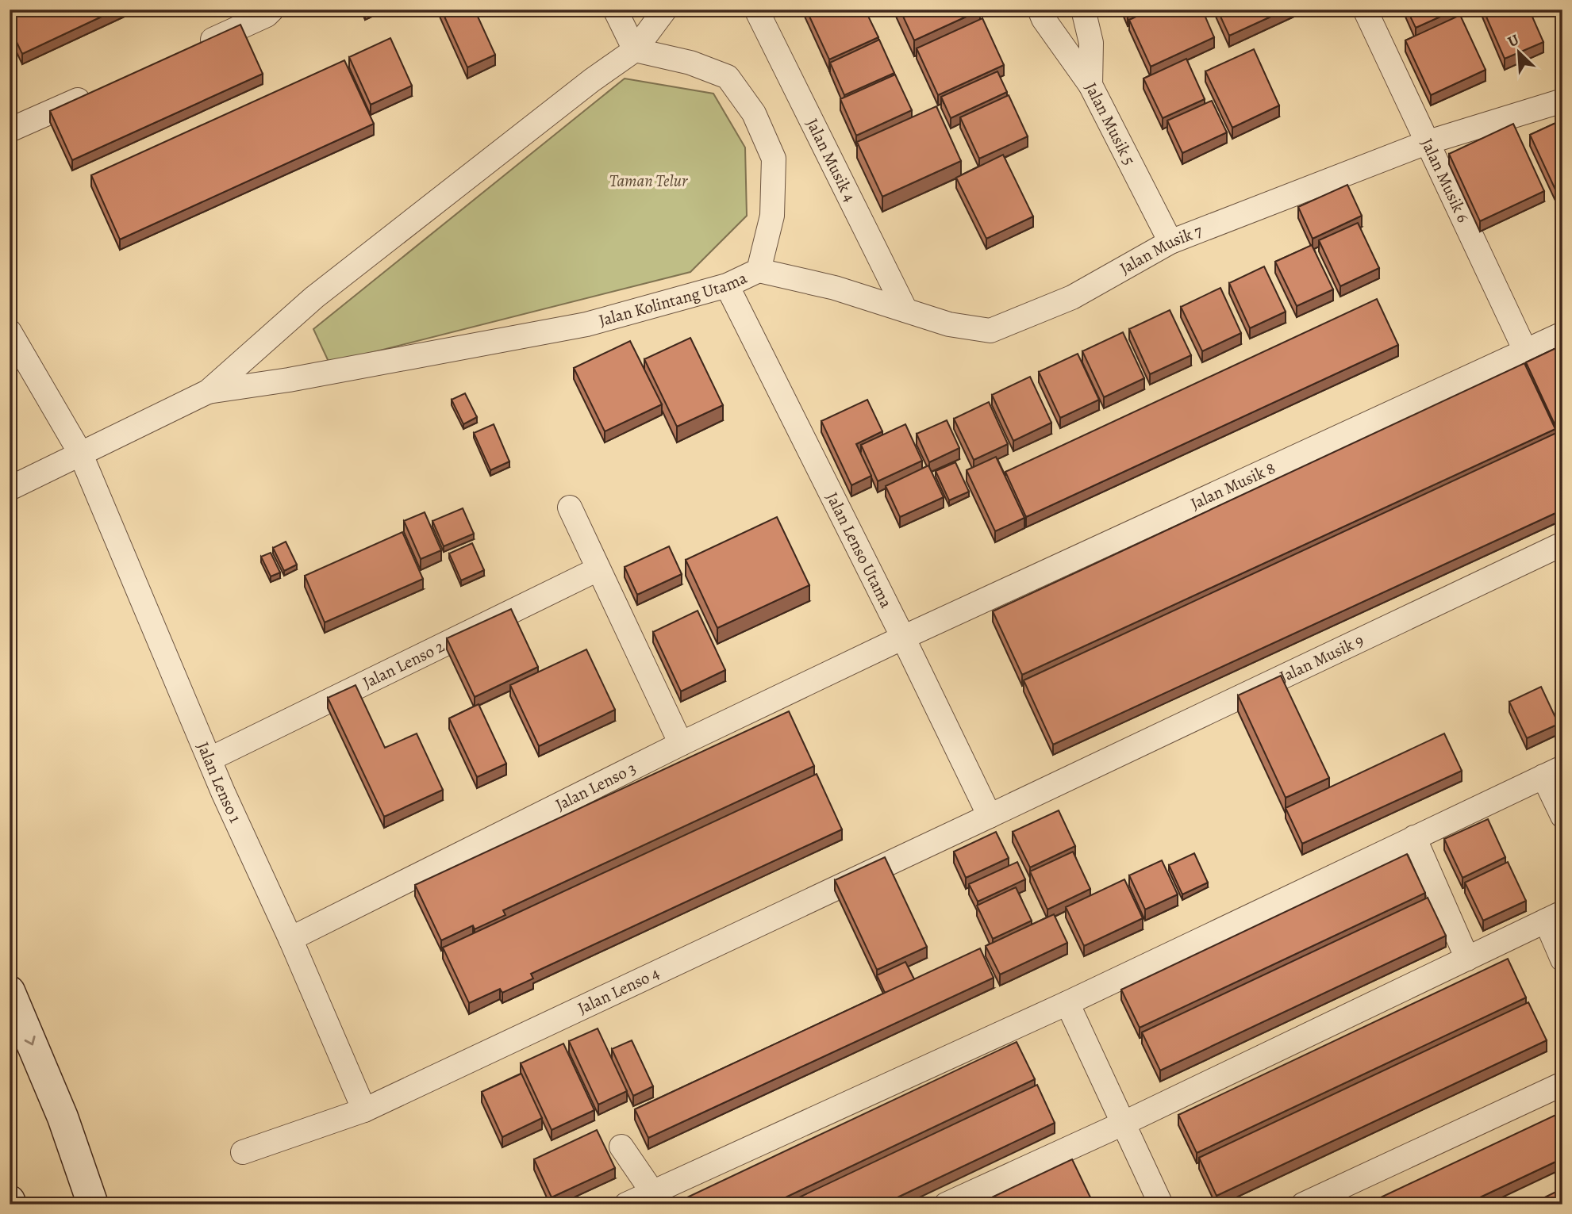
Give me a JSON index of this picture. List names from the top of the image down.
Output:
{
  "streets": {
    "street": [
      "Jalan Musik 5",
      "Jalan Musik 4",
      "Jalan Musik 6",
      "Jalan Musik 7",
      "Jalan Kolintang Utama",
      "Jalan Musik 8",
      "Jalan Lenso Utama",
      "Jalan Musik 9",
      "Jalan Lenso 2",
      "Jalan Lenso 1",
      "Jalan Lenso 3",
      "Jalan Lenso 4"
    ]
  },
  "crossings": [
    ["Jalan Musik 5", "Jalan Musik 7"],
    ["Jalan Musik 4", "Jalan Musik 7"],
    ["Jalan Musik 6", "Jalan Musik 7"],
    ["Jalan Musik 6", "Jalan Musik 8"],
    ["Jalan Musik 7", "Jalan Kolintang Utama"],
    ["Jalan Kolintang Utama", "Jalan Lenso Utama"],
    ["Jalan Kolintang Utama", "Jalan Lenso 1"],
    ["Jalan Musik 8", "Jalan Lenso Utama"],
    ["Jalan Musik 8", "Jalan Lenso 3"],
    ["Jalan Lenso Utama", "Jalan Musik 9"],
    ["Jalan Lenso Utama", "Jalan Lenso 3"],
    ["Jalan Lenso Utama", "Jalan Lenso 4"],
    ["Jalan Musik 9", "Jalan Lenso 4"],
    ["Jalan Lenso 2", "Jalan Lenso 1"],
    ["Jalan Lenso 1", "Jalan Lenso 3"],
    ["Jalan Lenso 1", "Jalan Lenso 4"]
  ],
  "parks": ["Taman Telur"],
  "north": "top left"
}
